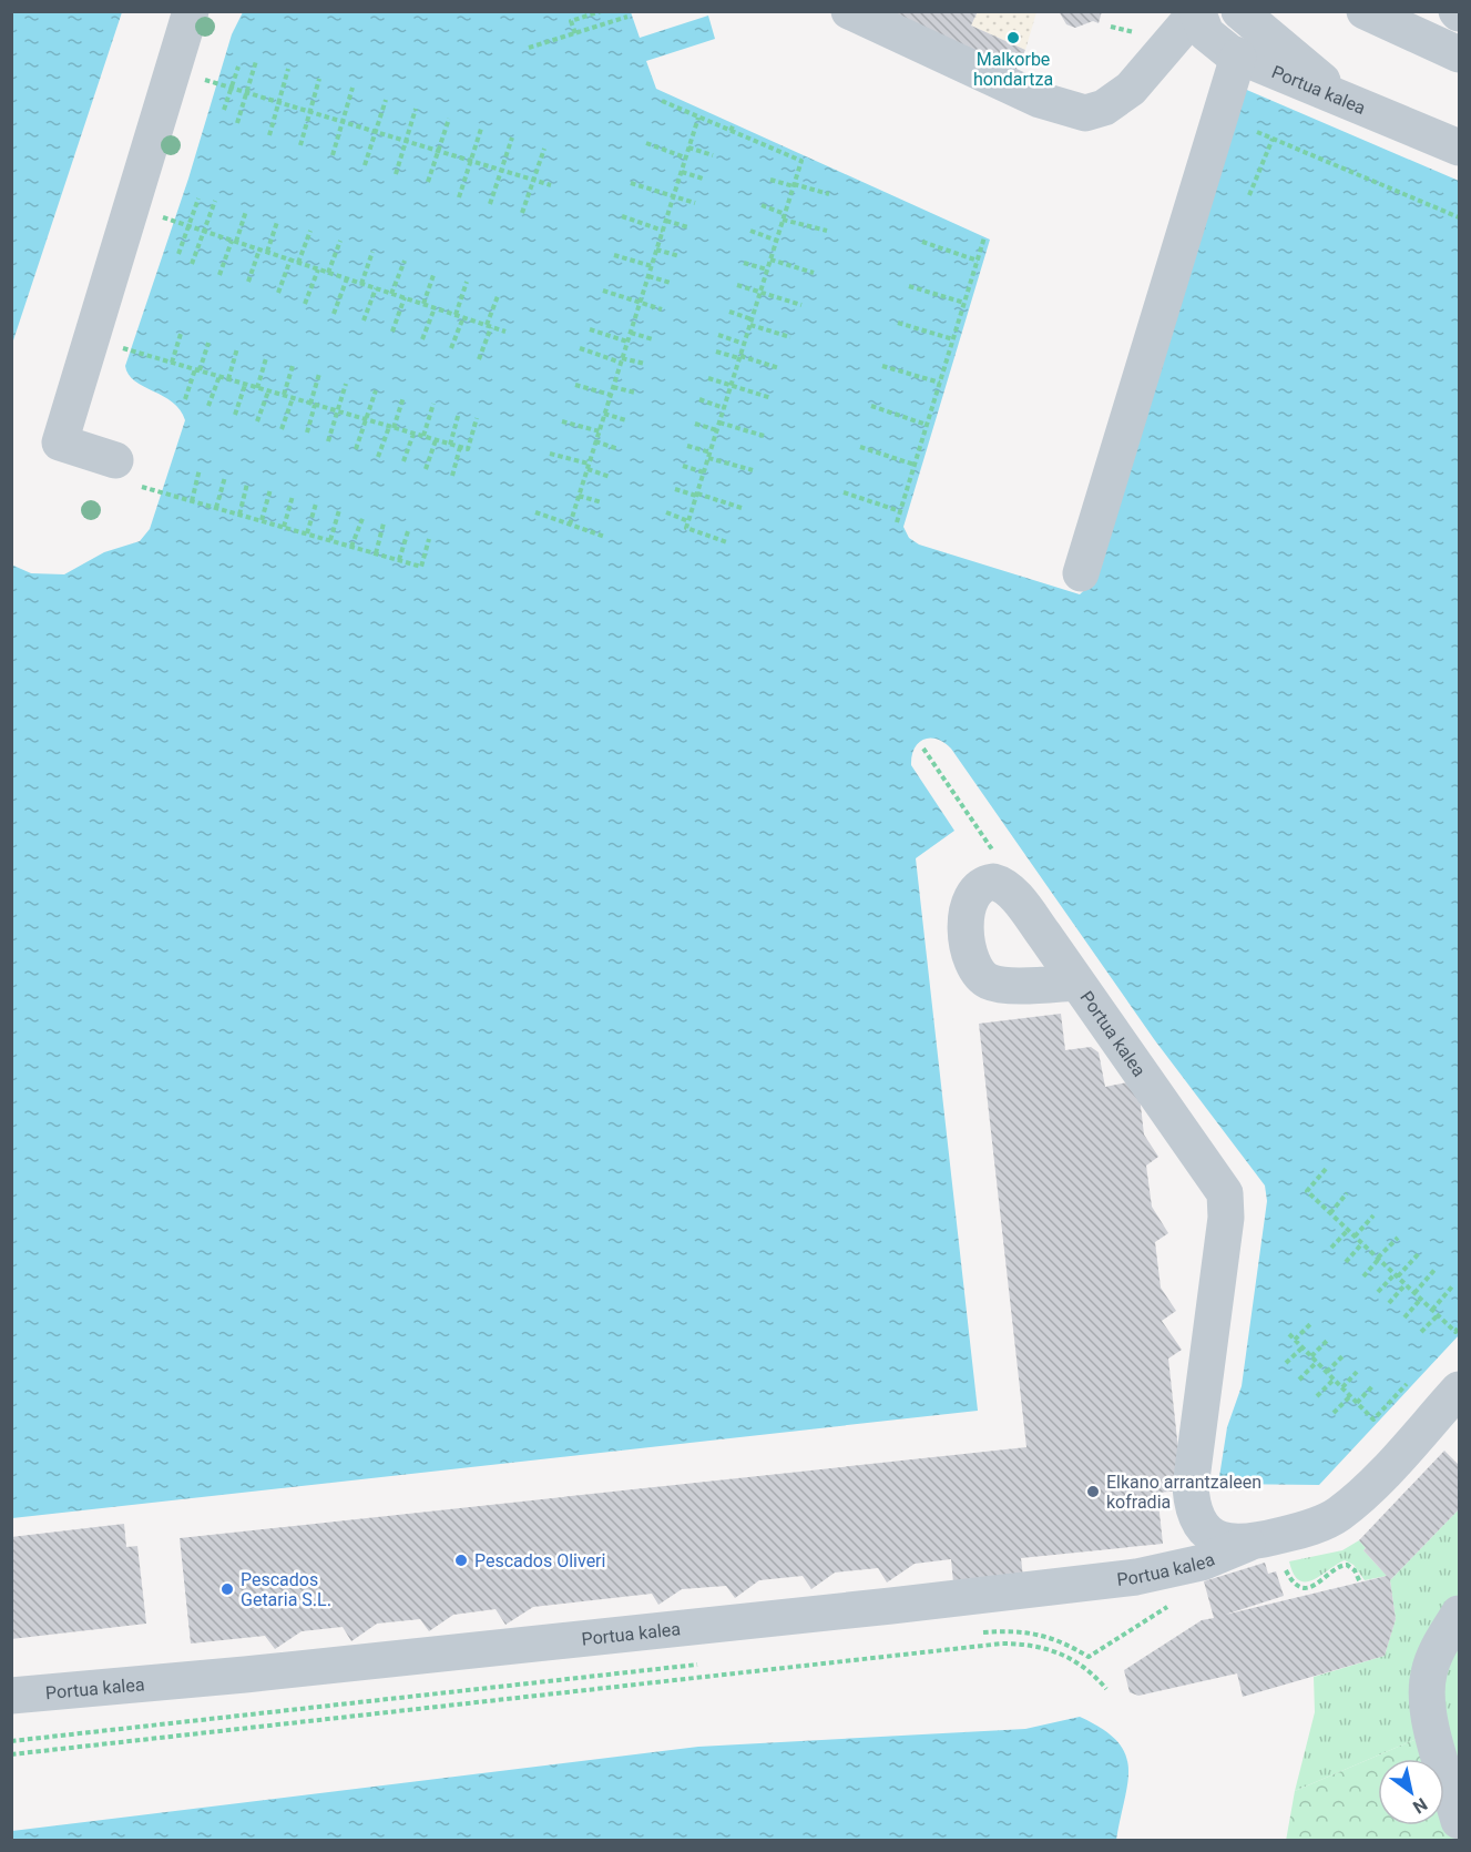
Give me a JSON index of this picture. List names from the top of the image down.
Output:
{
  "streets": {
    "street": ["Portua kalea"]
  },
  "places": [
    "Malkorbe hondartza",
    "Elkano arrantzaleen kofradia",
    "Pescados Oliveri",
    "Pescados Getaria S.L."
  ],
  "north": "bottom right"
}
